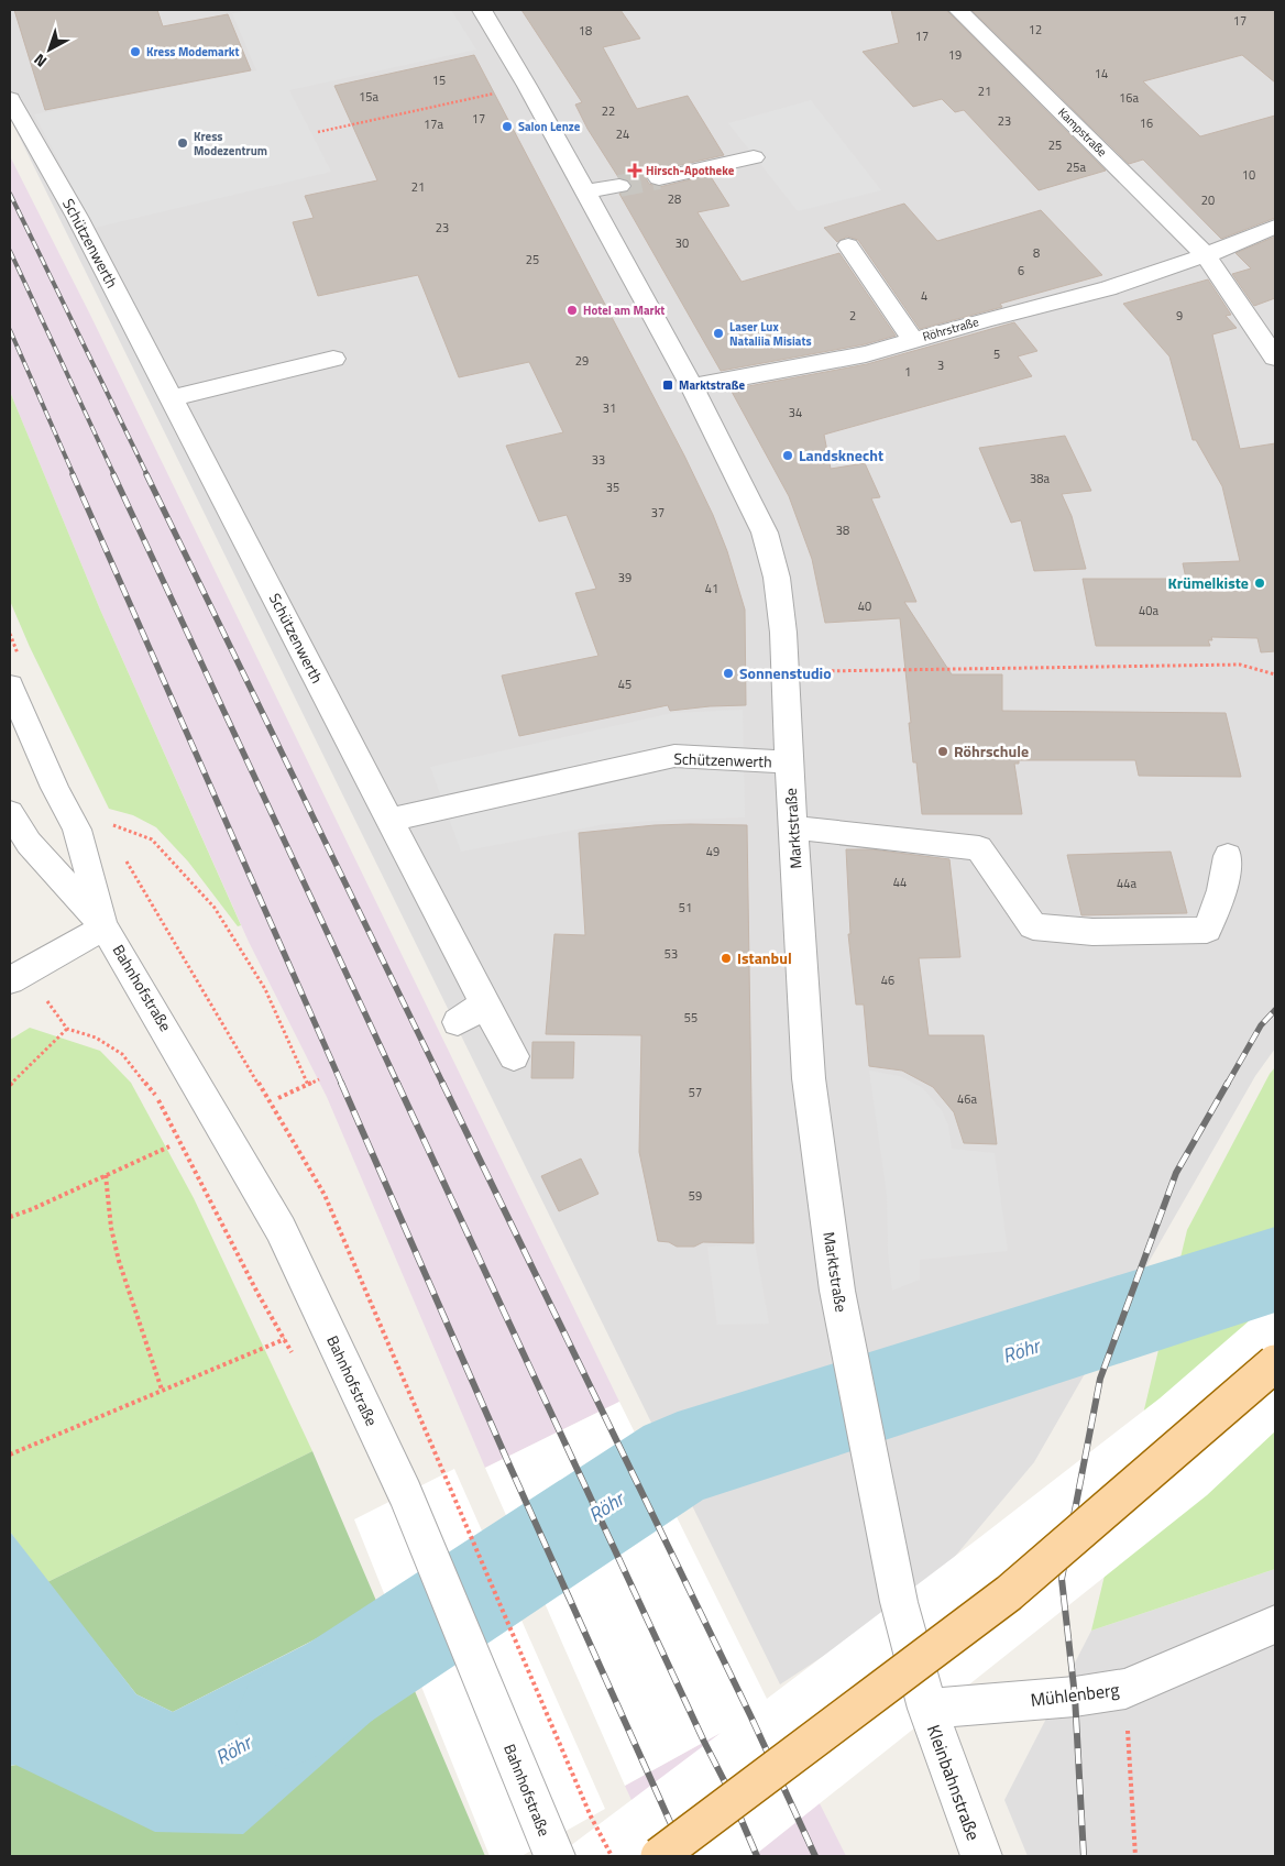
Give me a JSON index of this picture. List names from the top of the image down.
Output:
{
  "streets": {
    "street": [
      "Kampstraße",
      "Schützenwerth",
      "Röhrstraße",
      "Marktstraße",
      "Bahnhofstraße",
      "Mühlenberg",
      "Kleinbahnstraße"
    ]
  },
  "crossings": [
    ["Kampstraße", "Röhrstraße"],
    ["Schützenwerth", "Marktstraße"],
    ["Röhrstraße", "Marktstraße"],
    ["Marktstraße", "Mühlenberg"],
    ["Marktstraße", "Kleinbahnstraße"],
    ["Mühlenberg", "Kleinbahnstraße"]
  ],
  "water": ["Röhr"],
  "places": {
    "other": [
      "Kress Modemarkt",
      "Salon Lenze",
      "Kress Modezentrum",
      "Hotel am Markt",
      "Laser Lux Nataliia Misiats",
      "Landsknecht",
      "Krümelkiste",
      "Sonnenstudio",
      "Röhrschule",
      "Istanbul"
    ],
    "health": ["Hirsch-Apotheke"],
    "transit": ["Marktstraße"]
  },
  "house_numbers": [
    "17",
    "12",
    "18",
    "17",
    "19",
    "14",
    "15",
    "21",
    "15a",
    "16a",
    "22",
    "17",
    "23",
    "16",
    "17a",
    "24",
    "25",
    "25a",
    "10",
    "21",
    "28",
    "20",
    "23",
    "30",
    "8",
    "25",
    "6",
    "4",
    "2",
    "9",
    "5",
    "29",
    "3",
    "1",
    "31",
    "34",
    "33",
    "38a",
    "35",
    "37",
    "38",
    "39",
    "41",
    "40",
    "40a",
    "45",
    "49",
    "44",
    "44a",
    "51",
    "53",
    "46",
    "55",
    "57",
    "46a",
    "59"
  ],
  "north": "bottom left"
}
